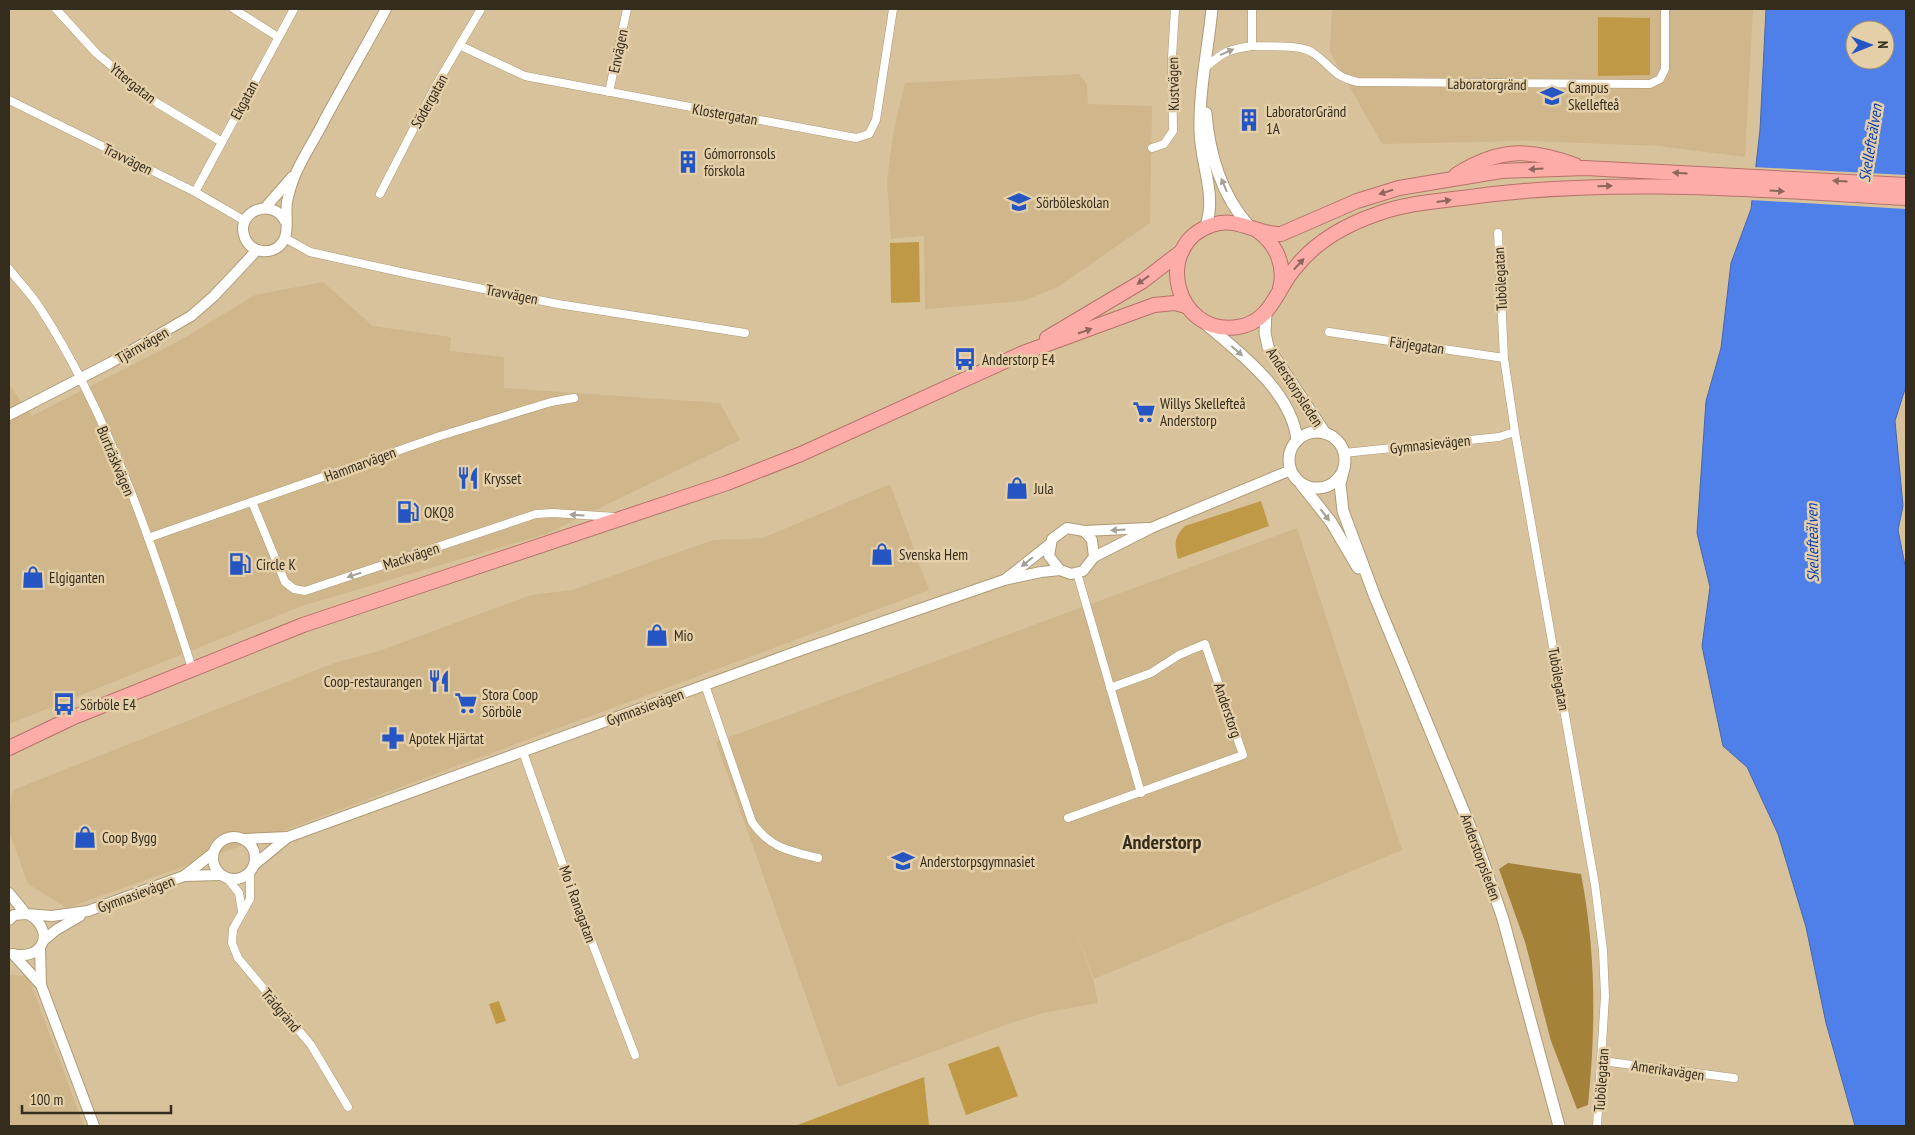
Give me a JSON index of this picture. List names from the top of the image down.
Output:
{
  "streets": {
    "main road": ["Anderstorpsleden"],
    "street": [
      "Envägen",
      "Yttergatan",
      "Kustvägen",
      "Laboratorgränd",
      "Ekgatan",
      "Södergatan",
      "Klostergatan",
      "Travvägen",
      "Tubölegatan",
      "Tjärnvägen",
      "Färjegatan",
      "Gymnasievägen",
      "Burträskvägen",
      "Hammarvägen",
      "Mackvägen",
      "Anderstorg",
      "Mo i Ranagatan",
      "Trädgränd",
      "Amerikavägen"
    ]
  },
  "crossings": [
    ["Envägen", "Klostergatan"],
    ["Yttergatan", "Ekgatan"],
    ["Ekgatan", "Travvägen"],
    ["Södergatan", "Klostergatan"],
    ["Travvägen", "Tjärnvägen"],
    ["Tubölegatan", "Färjegatan"],
    ["Tubölegatan", "Gymnasievägen"],
    ["Tubölegatan", "Amerikavägen"],
    ["Tjärnvägen", "Burträskvägen"],
    ["Anderstorpsleden", "Gymnasievägen"],
    ["Gymnasievägen", "Mo i Ranagatan"],
    ["Gymnasievägen", "Trädgränd"],
    ["Burträskvägen", "Hammarvägen"],
    ["Hammarvägen", "Mackvägen"]
  ],
  "one_way": ["Mackvägen"],
  "districts": ["Anderstorp"],
  "water": ["Skellefteälven"],
  "places": {
    "school or university": ["Campus Skellefteå", "Sörböleskolan", "Anderstorpsgymnasiet"],
    "building": ["LaboratorGränd 1A", "Gómorronsols förskola"],
    "bus stop": ["Anderstorp E4", "Sörböle E4"],
    "supermarket": ["Willys Skellefteå Anderstorp", "Stora Coop Sörböle"],
    "restaurant": ["Krysset", "Coop-restaurangen"],
    "shop": [
      "Jula",
      "Svenska Hem",
      "Elgiganten",
      "Mio",
      "Coop Bygg"
    ],
    "fuel station": ["OKQ8", "Circle K"],
    "pharmacy": ["Apotek Hjärtat"]
  },
  "scale_bar": "100 m",
  "north": "right"
}
